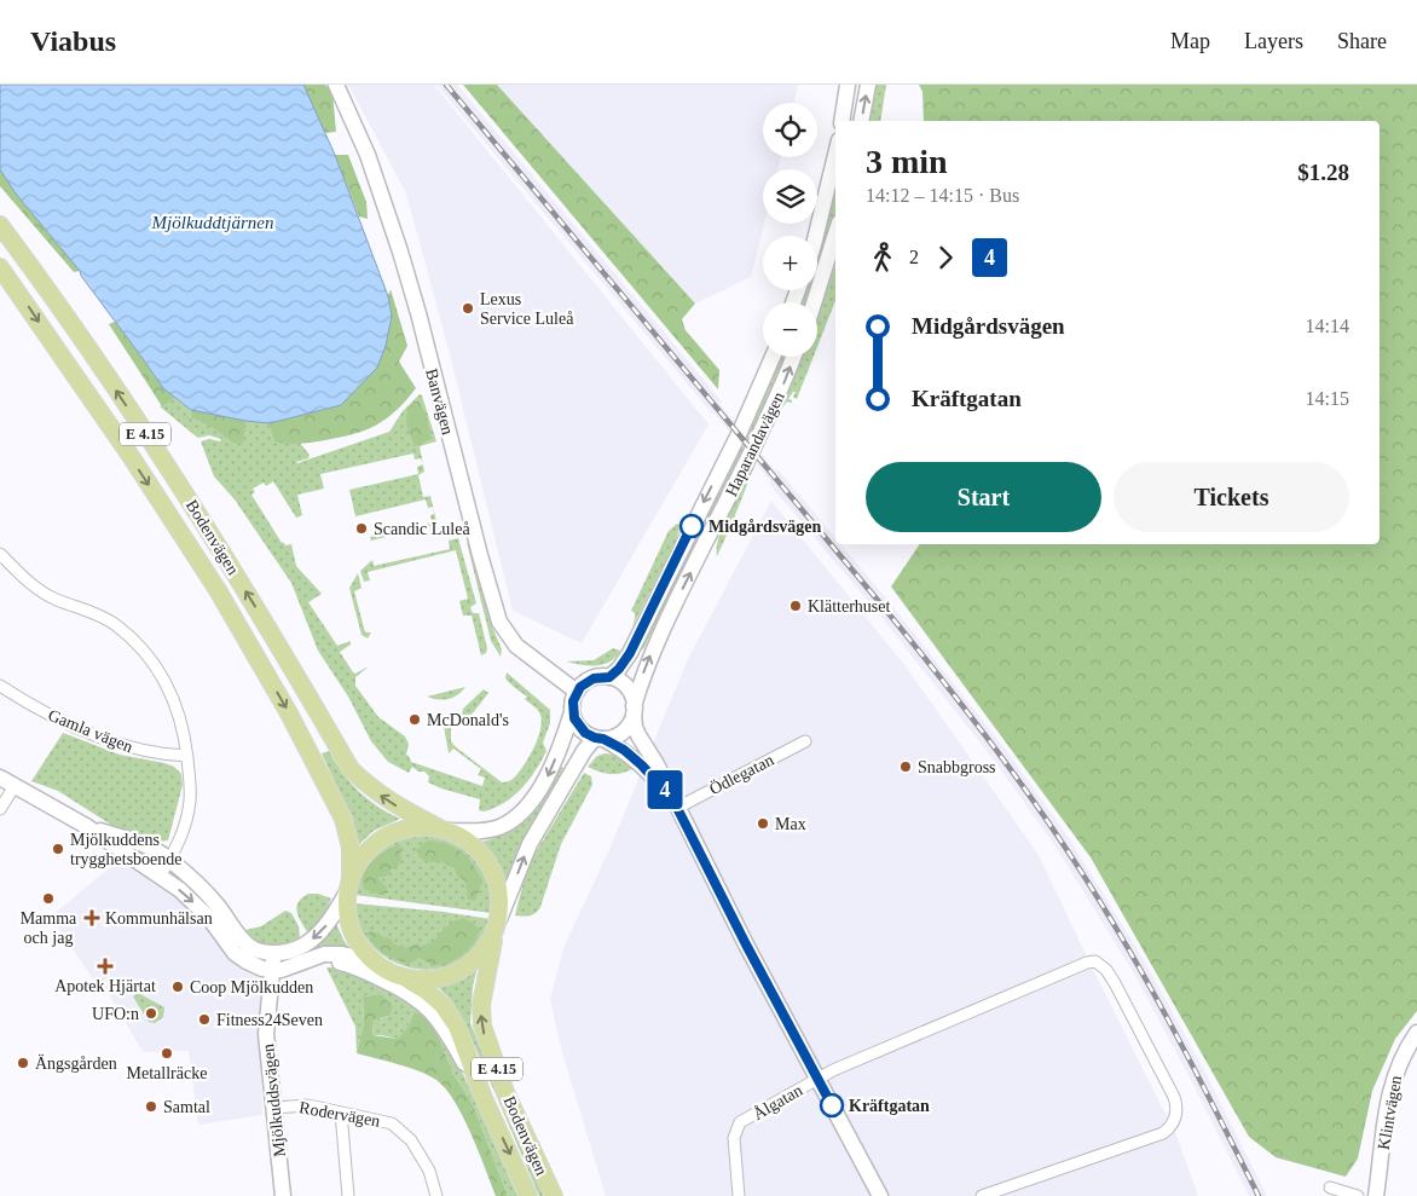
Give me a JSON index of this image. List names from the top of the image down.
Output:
{
  "streets": {
    "main road": ["E 4.15", "Bodenvägen"],
    "street": [
      "Banvägen",
      "Haparandavägen",
      "Gamla vägen",
      "Ödlegatan",
      "Mjölkuddsvägen",
      "Ålgatan",
      "Klintvägen",
      "Rodervägen"
    ]
  },
  "crossings": [
    ["Banvägen", "Haparandavägen"],
    ["Mjölkuddsvägen", "Rodervägen"]
  ],
  "water": ["Mjölkuddtjärnen"],
  "places": {
    "other": [
      "Lexus Service Luleå",
      "Midgårdsvägen",
      "Scandic Luleå",
      "Klätterhuset",
      "McDonald's",
      "Snabbgross",
      "Max",
      "Mjölkuddens trygghetsboende",
      "Mamma och jag",
      "Coop Mjölkudden",
      "UFO:n",
      "Fitness24Seven",
      "Metallräcke",
      "Ängsgården",
      "Kräftgatan",
      "Samtal"
    ],
    "health": ["Kommunhälsan", "Apotek Hjärtat"]
  },
  "lines": ["bus line 4"],
  "page": {
    "header": "Viabus",
    "nav": ["Map", "Layers", "Share"],
    "on_map": "4",
    "map_buttons": ["+", "−"],
    "heading": ["3 min", "14:12 – 14:15 · Bus", "$1.28"],
    "legs": ["2", "4"],
    "list": [
      {
        "name": "Midgårdsvägen",
        "value": "14:14"
      },
      {
        "name": "Kräftgatan",
        "value": "14:15"
      }
    ],
    "buttons": ["Start", "Tickets"]
  }
}
